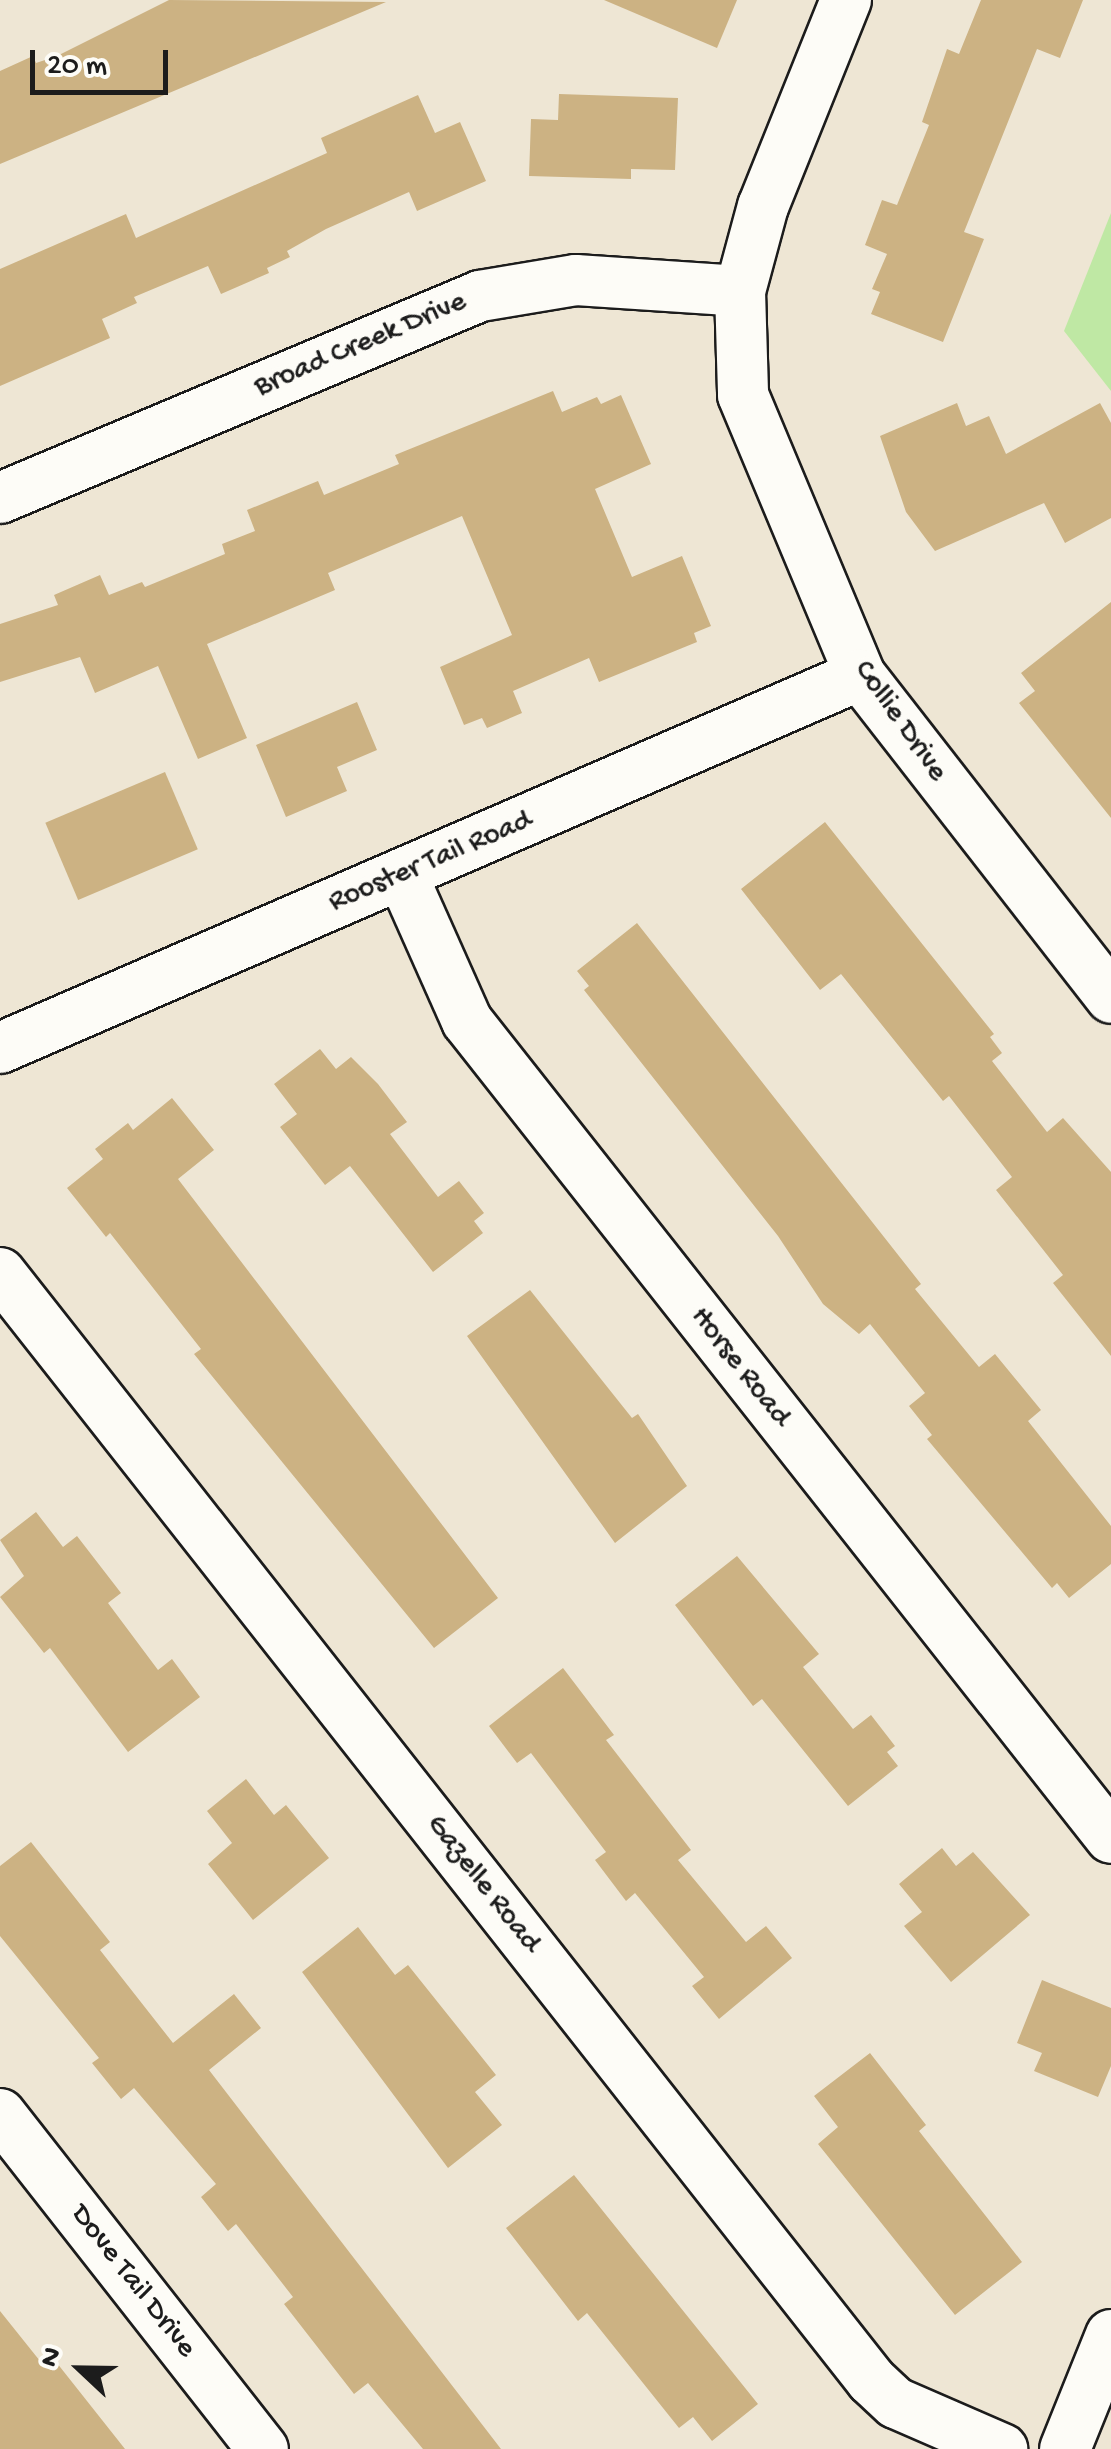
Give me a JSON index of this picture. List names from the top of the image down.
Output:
{
  "streets": {
    "street": [
      "Broad Creek Drive",
      "Collie Drive",
      "Rooster Tail Road",
      "Horse Road",
      "Gazelle Road",
      "Dove Tail Drive"
    ]
  },
  "crossings": [
    ["Broad Creek Drive", "Collie Drive"],
    ["Collie Drive", "Rooster Tail Road"],
    ["Rooster Tail Road", "Horse Road"]
  ],
  "scale_bar": "20 m",
  "north": "left"
}
